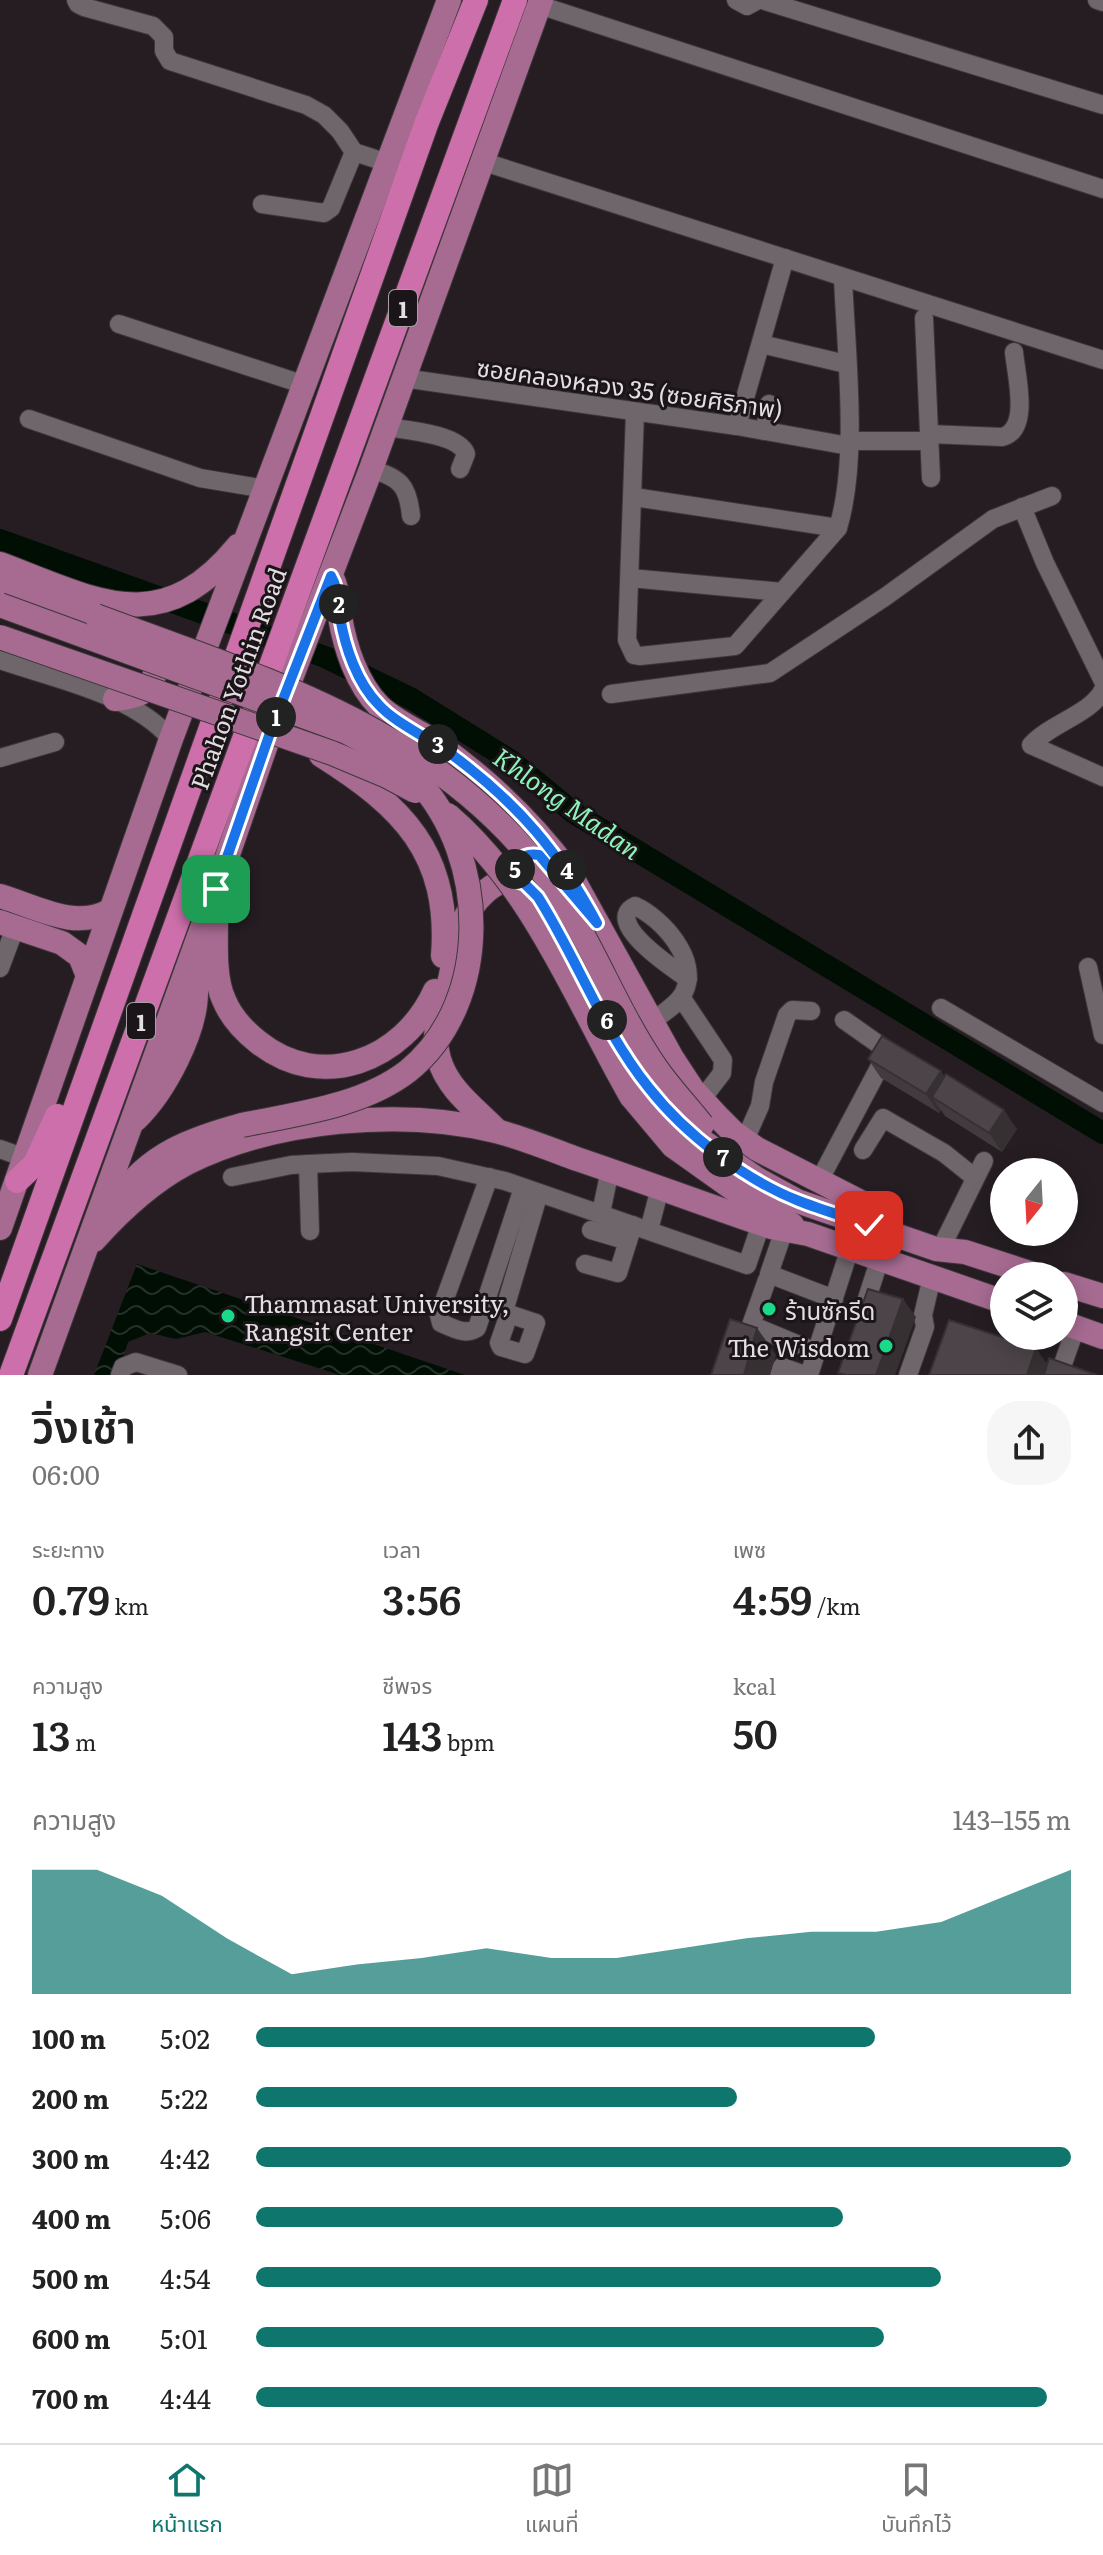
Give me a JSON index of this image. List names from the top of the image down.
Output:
{
  "streets": {
    "highway": ["1", "Phahon Yothin Road"],
    "street": ["ซอยคลองหลวง 35 (ซอยศิริภาพ)"]
  },
  "crossings": [
    ["ซอยคลองหลวง 35 (ซอยศิริภาพ)", "Phahon Yothin Road"]
  ],
  "water": ["Khlong Madan"],
  "places": ["ร้านซักรีด", "Thammasat University, Rangsit Center", "The Wisdom"],
  "north": "bottom",
  "page": {
    "pins": [
      "2",
      "1",
      "3",
      "5",
      "4",
      "6",
      "7"
    ],
    "heading": ["วิ่งเช้า", "06:00"],
    "stats": [
      ["ระยะทาง", "0.79 km"],
      ["เวลา", "3:56"],
      ["เพซ", "4:59 /km"],
      ["ความสูง", "13 m"],
      ["ชีพจร", "143 bpm"],
      ["kcal", "50"]
    ],
    "chart": ["ความสูง", "143–155 m"],
    "list": [
      {
        "name": "100 m",
        "note": "5:02"
      },
      {
        "name": "200 m",
        "note": "5:22"
      },
      {
        "name": "300 m",
        "note": "4:42"
      },
      {
        "name": "400 m",
        "note": "5:06"
      },
      {
        "name": "500 m",
        "note": "4:54"
      },
      {
        "name": "600 m",
        "note": "5:01"
      },
      {
        "name": "700 m",
        "note": "4:44"
      }
    ],
    "tabs": ["หน้าแรก", "แผนที่", "บันทึกไว้"]
  }
}
